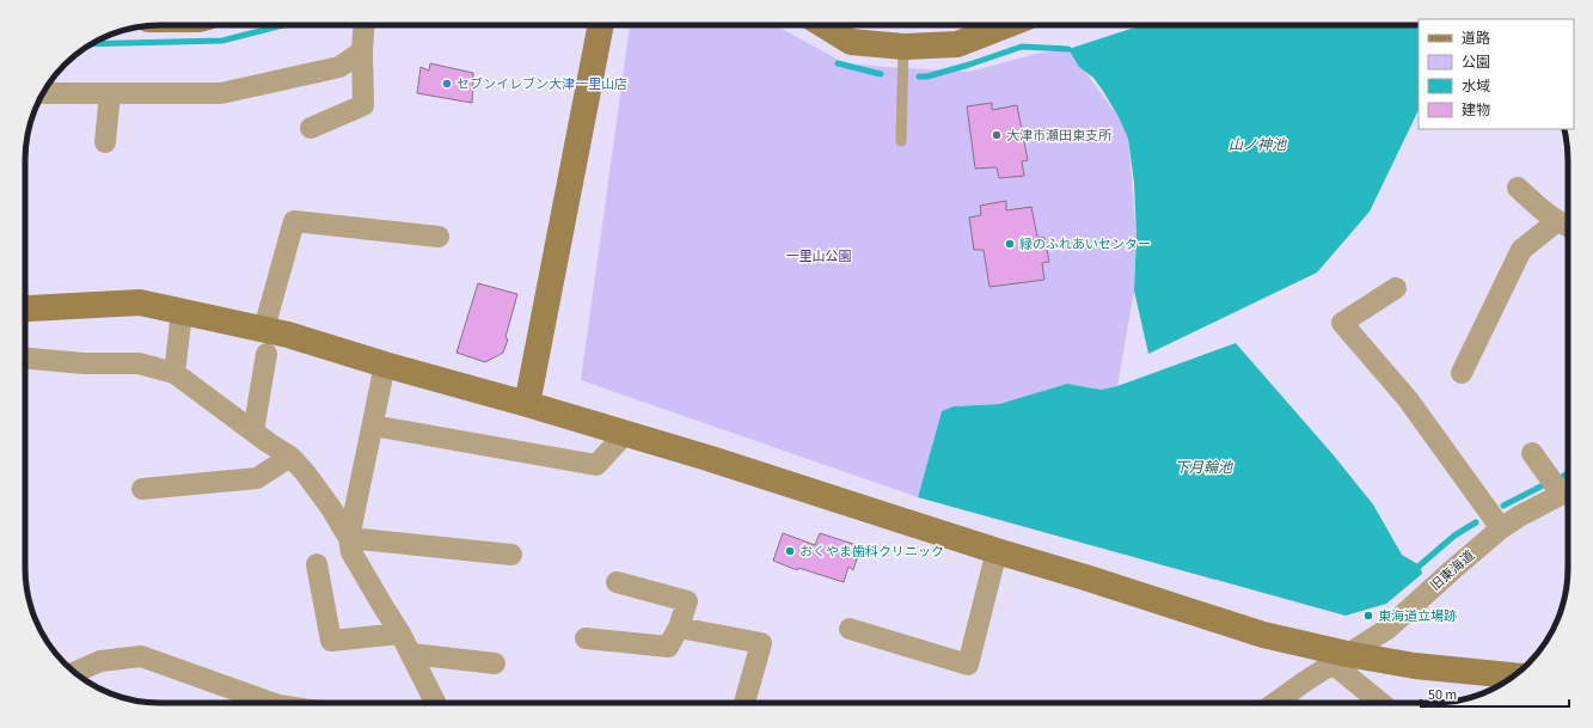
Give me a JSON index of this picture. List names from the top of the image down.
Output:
{
  "streets": {
    "street": ["旧東海道"]
  },
  "water": ["山ノ神池", "下月輪池"],
  "parks": ["一里山公園"],
  "places": [
    "セブンイレブン大津一里山店",
    "大津市瀬田東支所",
    "緑のふれあいセンター",
    "おくやま歯科クリニック",
    "東海道立場跡"
  ],
  "legend": [
    "道路",
    "公園",
    "水域",
    "建物"
  ],
  "scale_bar": "50 m"
}
